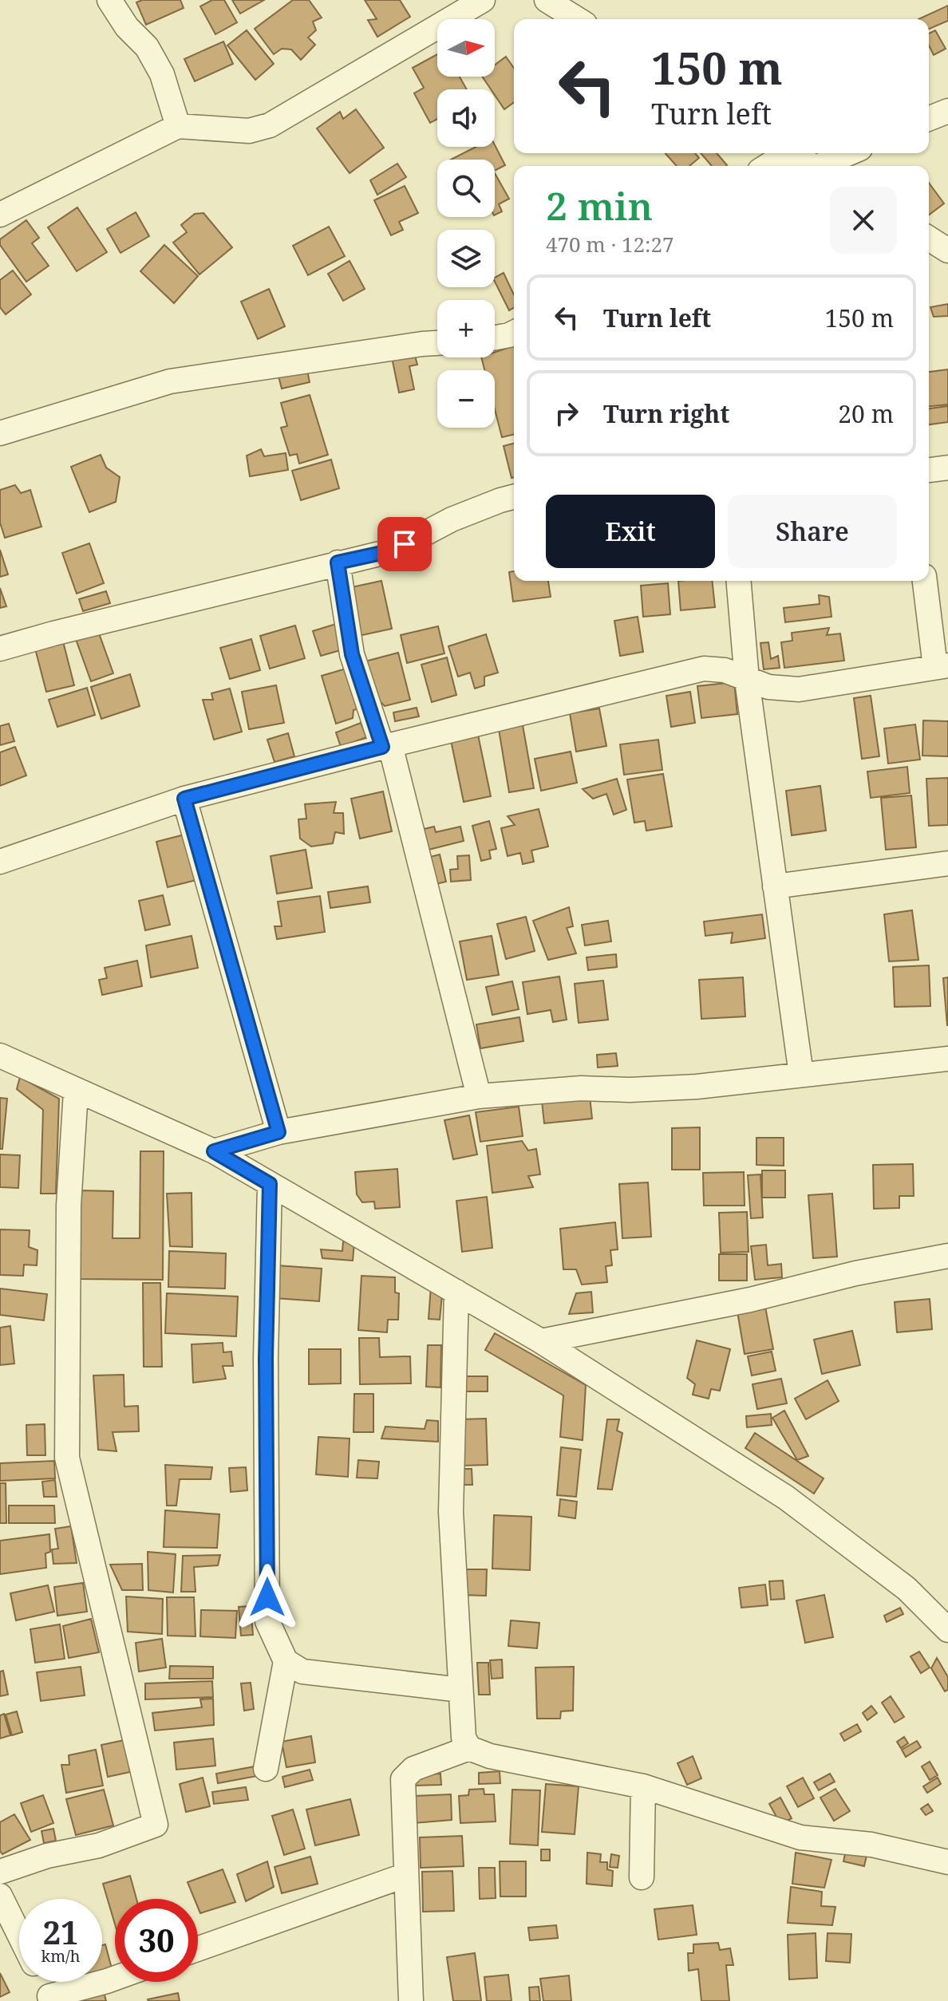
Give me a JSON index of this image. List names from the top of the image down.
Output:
{
  "north": "right",
  "page": {
    "map_buttons": ["+", "−"],
    "turn": ["150 m", "Turn left"],
    "heading": ["2 min", "470 m · 12:27"],
    "list": [
      {
        "name": "Turn left",
        "value": "150 m"
      },
      {
        "name": "Turn right",
        "value": "20 m"
      }
    ],
    "buttons": ["Exit", "Share"],
    "speed": "21 km/h",
    "limit": "30"
  }
}
